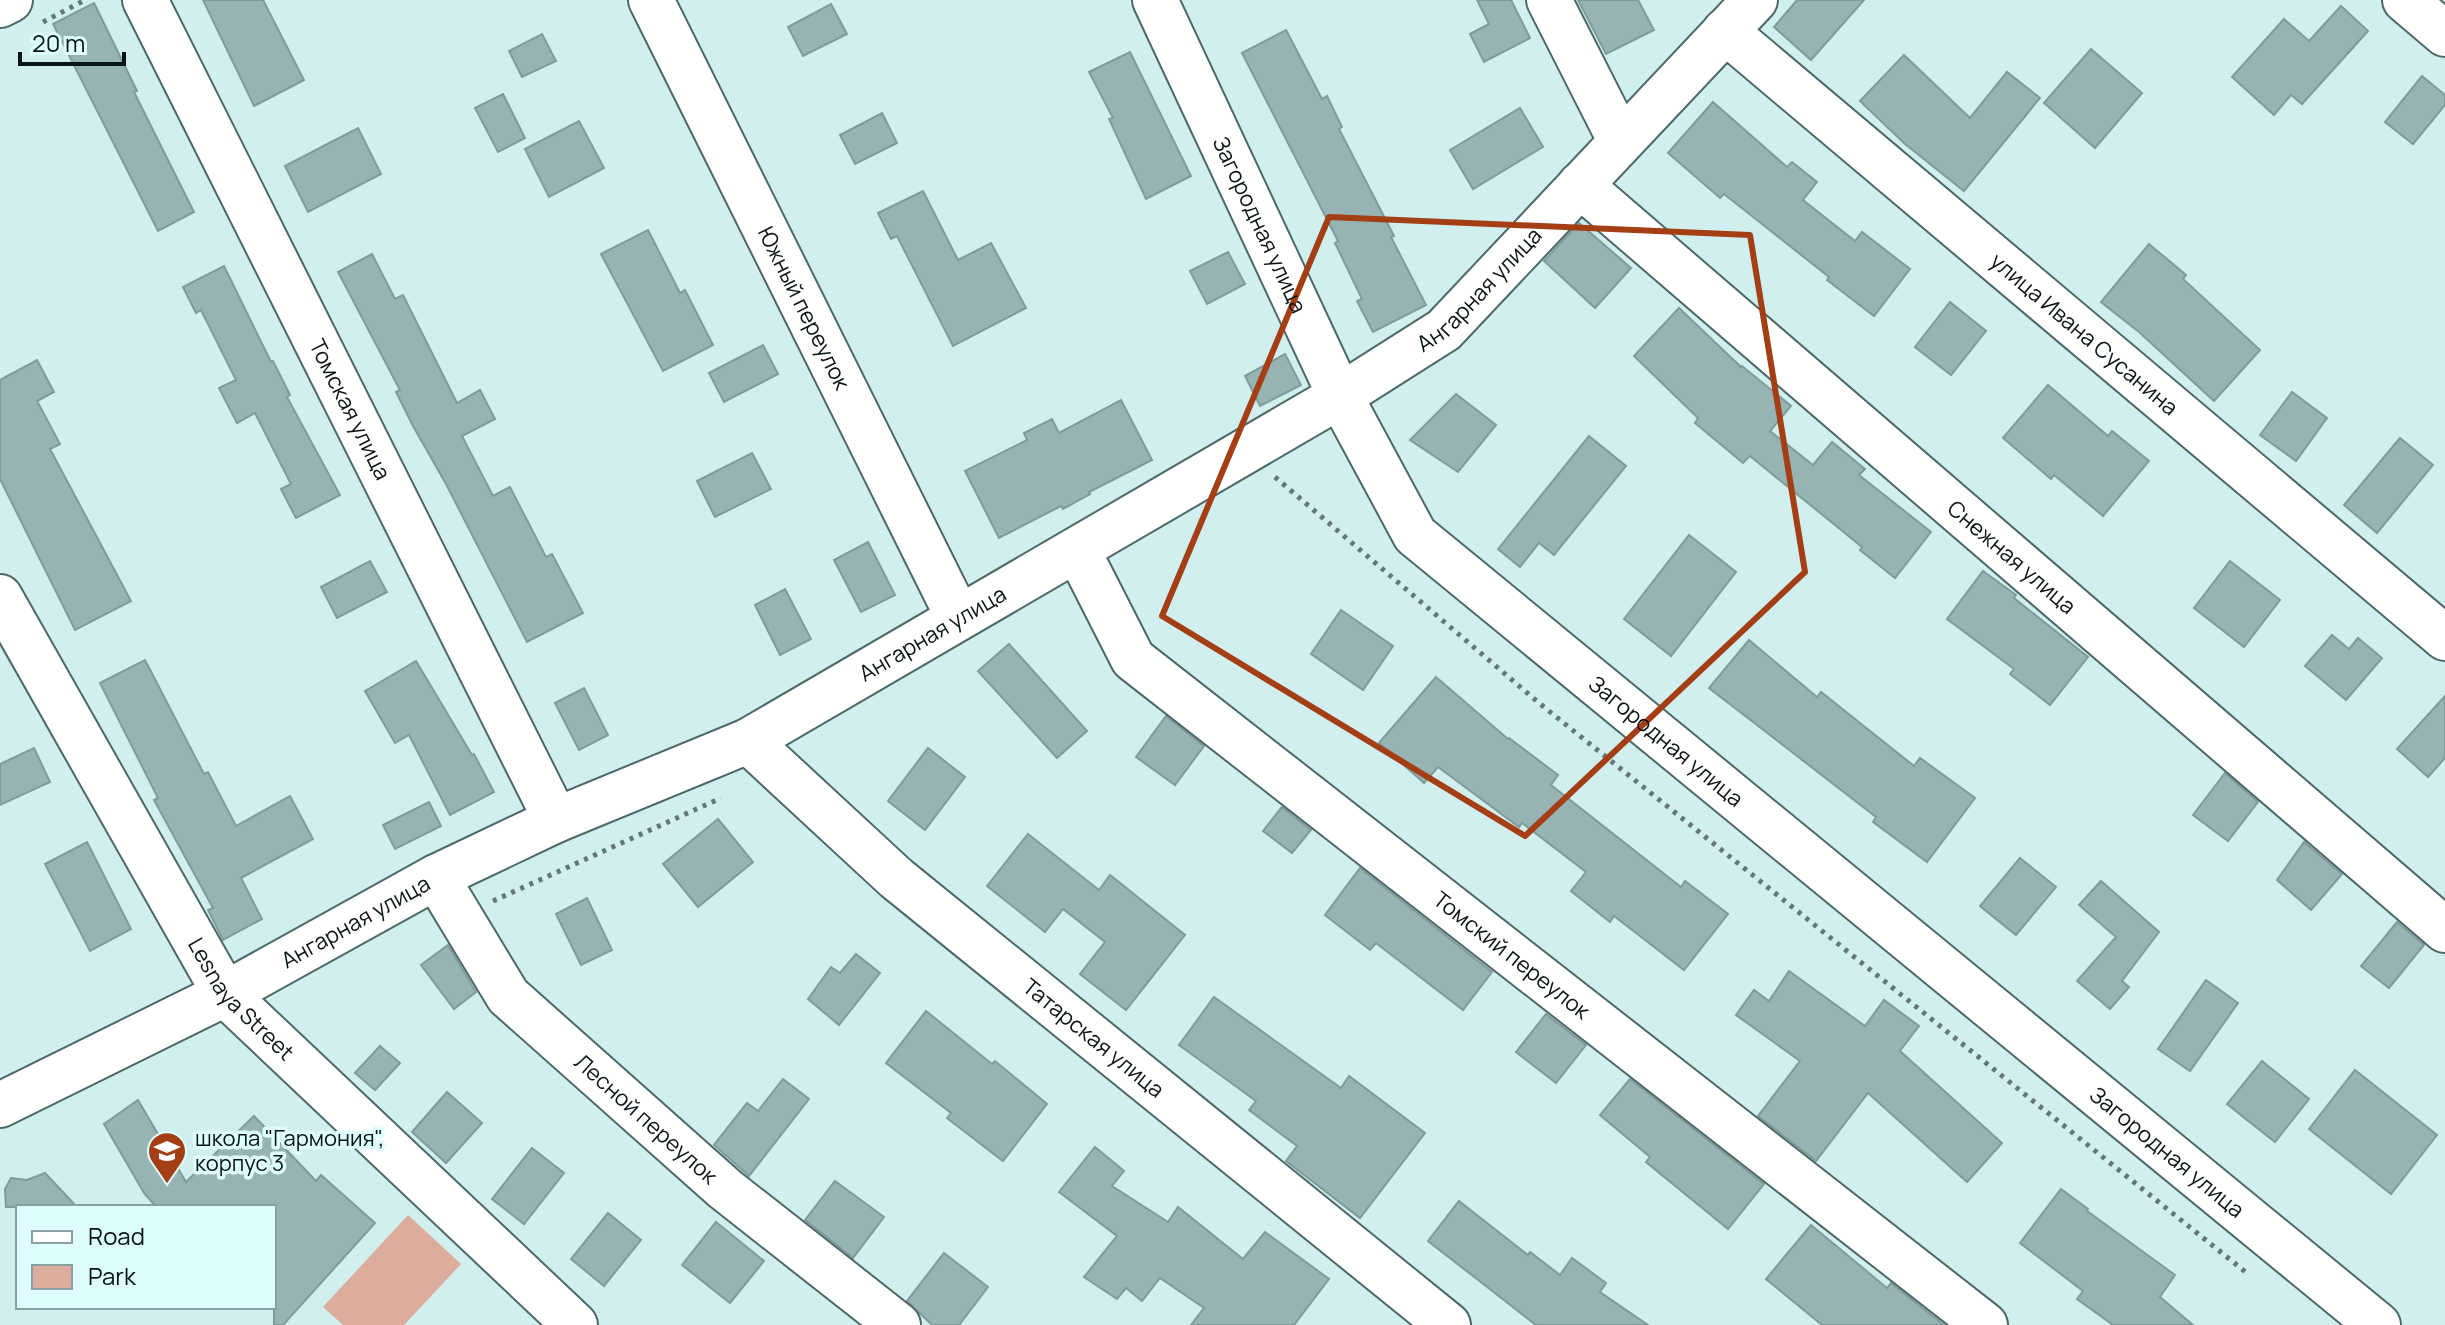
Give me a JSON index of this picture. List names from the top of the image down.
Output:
{
  "streets": {
    "street": [
      "Загородная улица",
      "Ангарная улица",
      "Южный переулок",
      "улица Ивана Сусанина",
      "Томская улица",
      "Снежная улица",
      "Томский переулок",
      "Lesnaya Street",
      "Татарская улица",
      "Лесной переулок"
    ]
  },
  "crossings": [
    ["Загородная улица", "Ангарная улица"],
    ["Ангарная улица", "Южный переулок"],
    ["Ангарная улица", "улица Ивана Сусанина"],
    ["Ангарная улица", "Томская улица"],
    ["Ангарная улица", "Снежная улица"],
    ["Ангарная улица", "Томский переулок"],
    ["Ангарная улица", "Lesnaya Street"],
    ["Ангарная улица", "Татарская улица"],
    ["Ангарная улица", "Лесной переулок"]
  ],
  "places": {
    "school or university": ["школа \"Гармония\", корпус 3"]
  },
  "legend": ["Road", "Park"],
  "scale_bar": "20 m"
}
